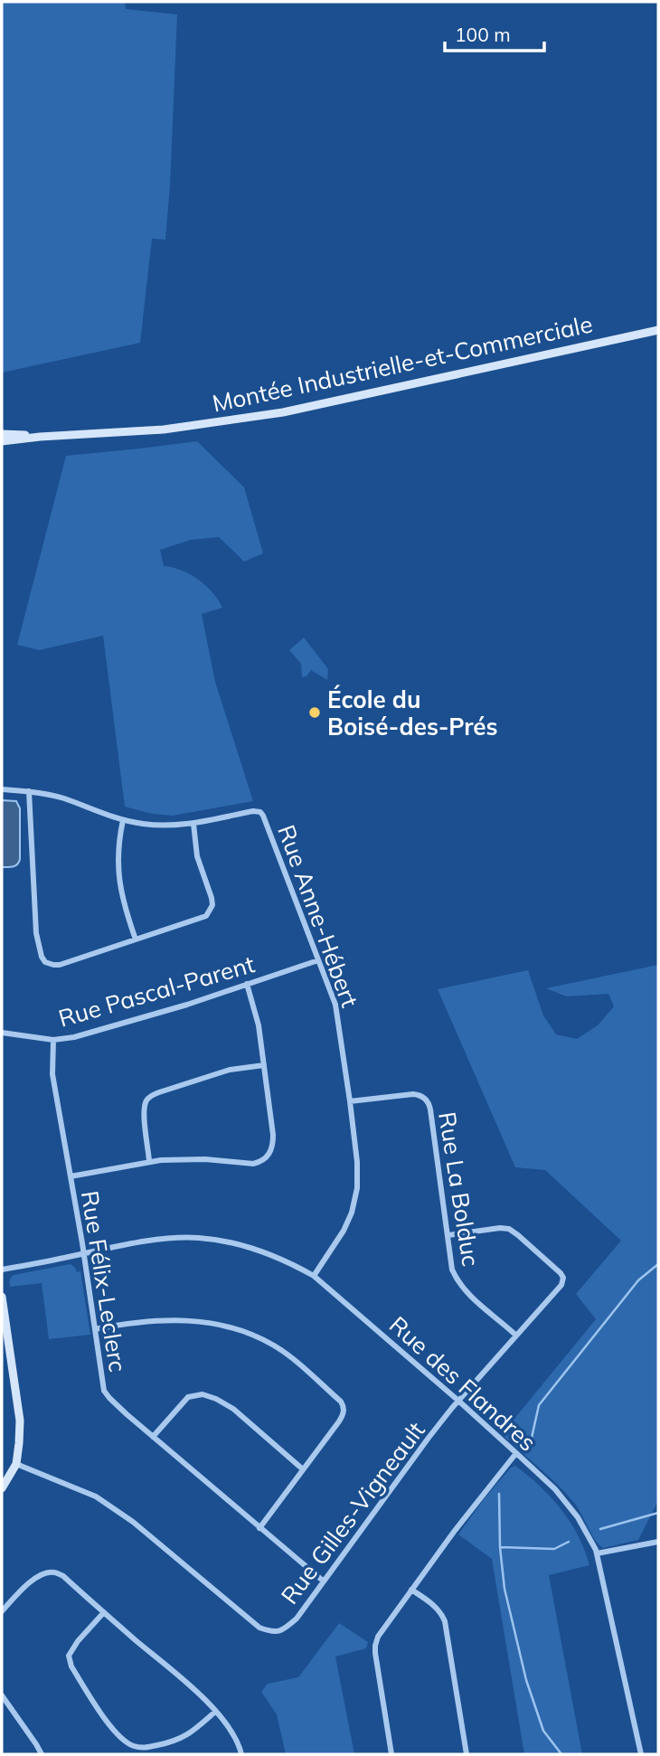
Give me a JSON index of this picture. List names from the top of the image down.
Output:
{
  "streets": {
    "main road": ["Montée Industrielle-et-Commerciale"],
    "street": [
      "Rue Anne-Hébert",
      "Rue Pascal-Parent",
      "Rue La Bolduc",
      "Rue Félix-Leclerc",
      "Rue des Flandres",
      "Rue Gilles-Vigneault"
    ]
  },
  "crossings": [
    ["Rue Anne-Hébert", "Rue Pascal-Parent"],
    ["Rue Anne-Hébert", "Rue La Bolduc"],
    ["Rue Anne-Hébert", "Rue des Flandres"],
    ["Rue Pascal-Parent", "Rue Félix-Leclerc"],
    ["Rue La Bolduc", "Rue Gilles-Vigneault"],
    ["Rue Félix-Leclerc", "Rue des Flandres"],
    ["Rue Félix-Leclerc", "Rue Gilles-Vigneault"],
    ["Rue des Flandres", "Rue Gilles-Vigneault"]
  ],
  "places": ["École du Boisé-des-Prés"],
  "scale_bar": "100 m"
}
